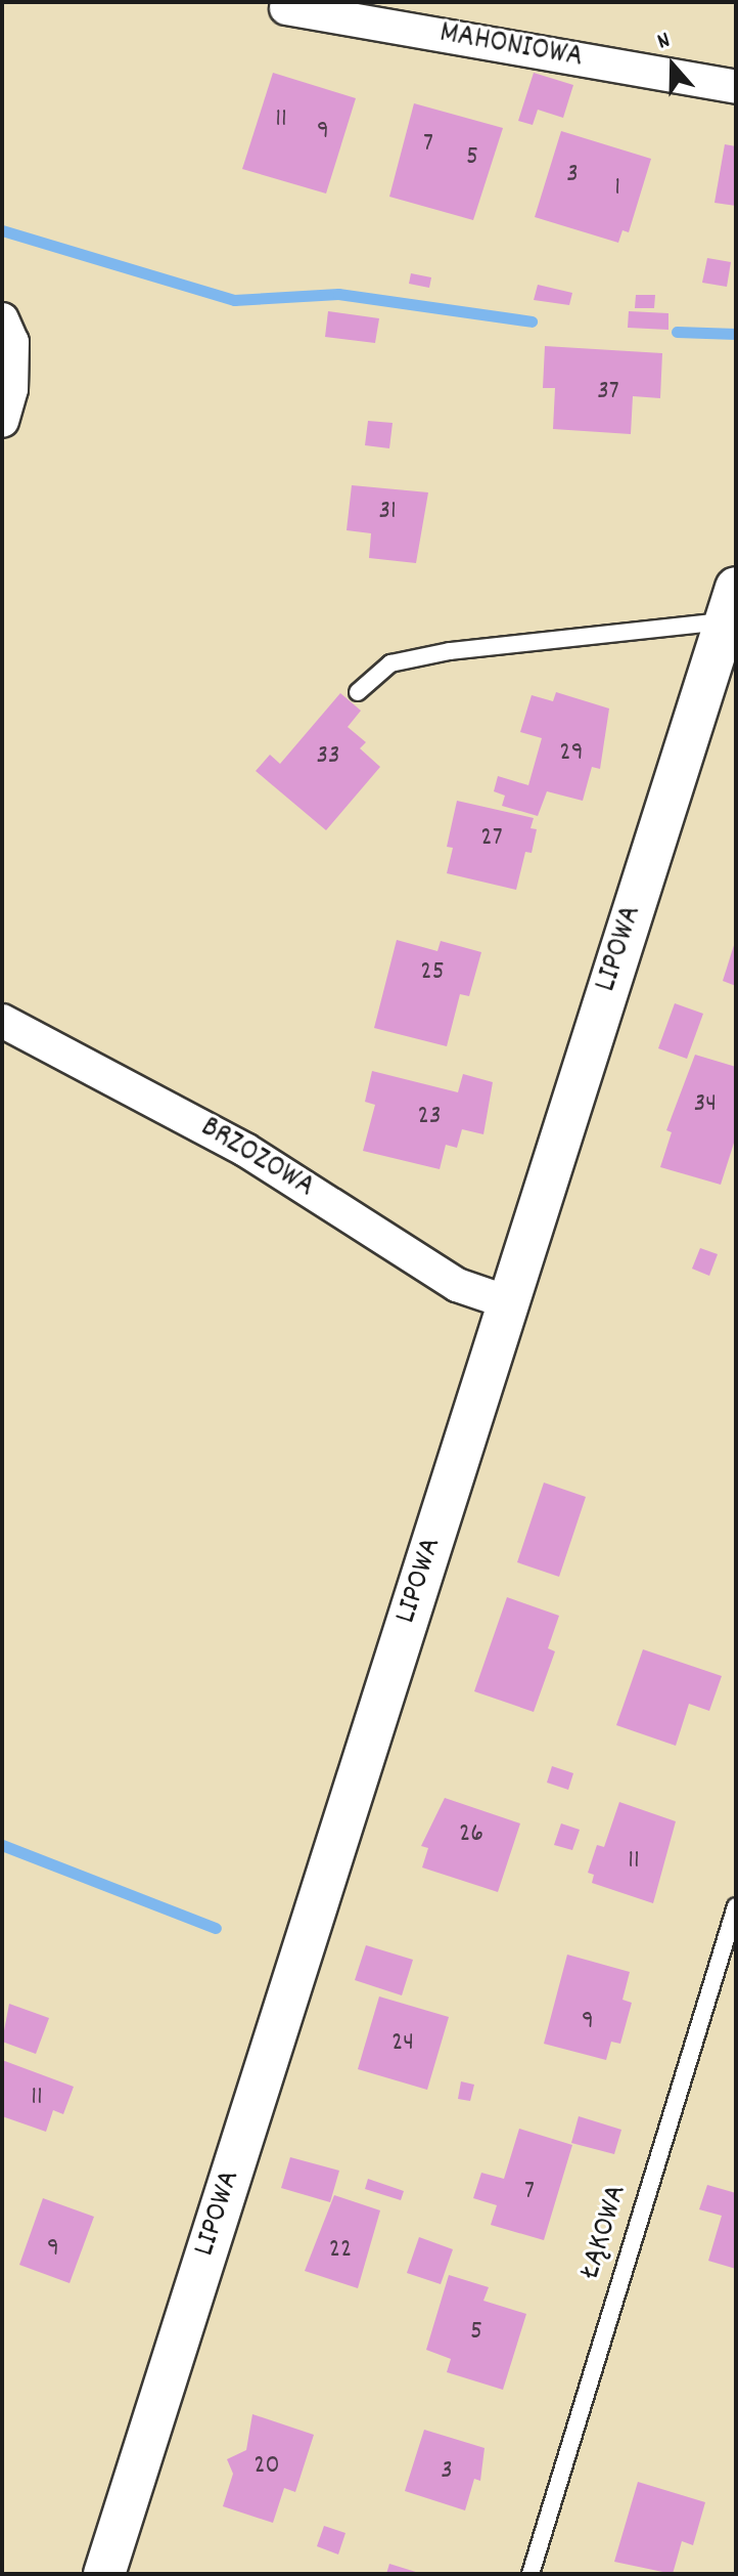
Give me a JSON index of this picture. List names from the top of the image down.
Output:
{
  "streets": {
    "street": ["MAHONIOWA", "LIPOWA", "BRZOZOWA"],
    "lane": ["ŁĄKOWA"]
  },
  "crossings": [
    ["LIPOWA", "BRZOZOWA"]
  ],
  "house_numbers": [
    "11",
    "9",
    "7",
    "5",
    "3",
    "1",
    "37",
    "31",
    "29",
    "33",
    "27",
    "25",
    "34",
    "23",
    "26",
    "11",
    "9",
    "24",
    "11",
    "7",
    "9",
    "22",
    "5",
    "20",
    "3"
  ],
  "north": "top"
}
